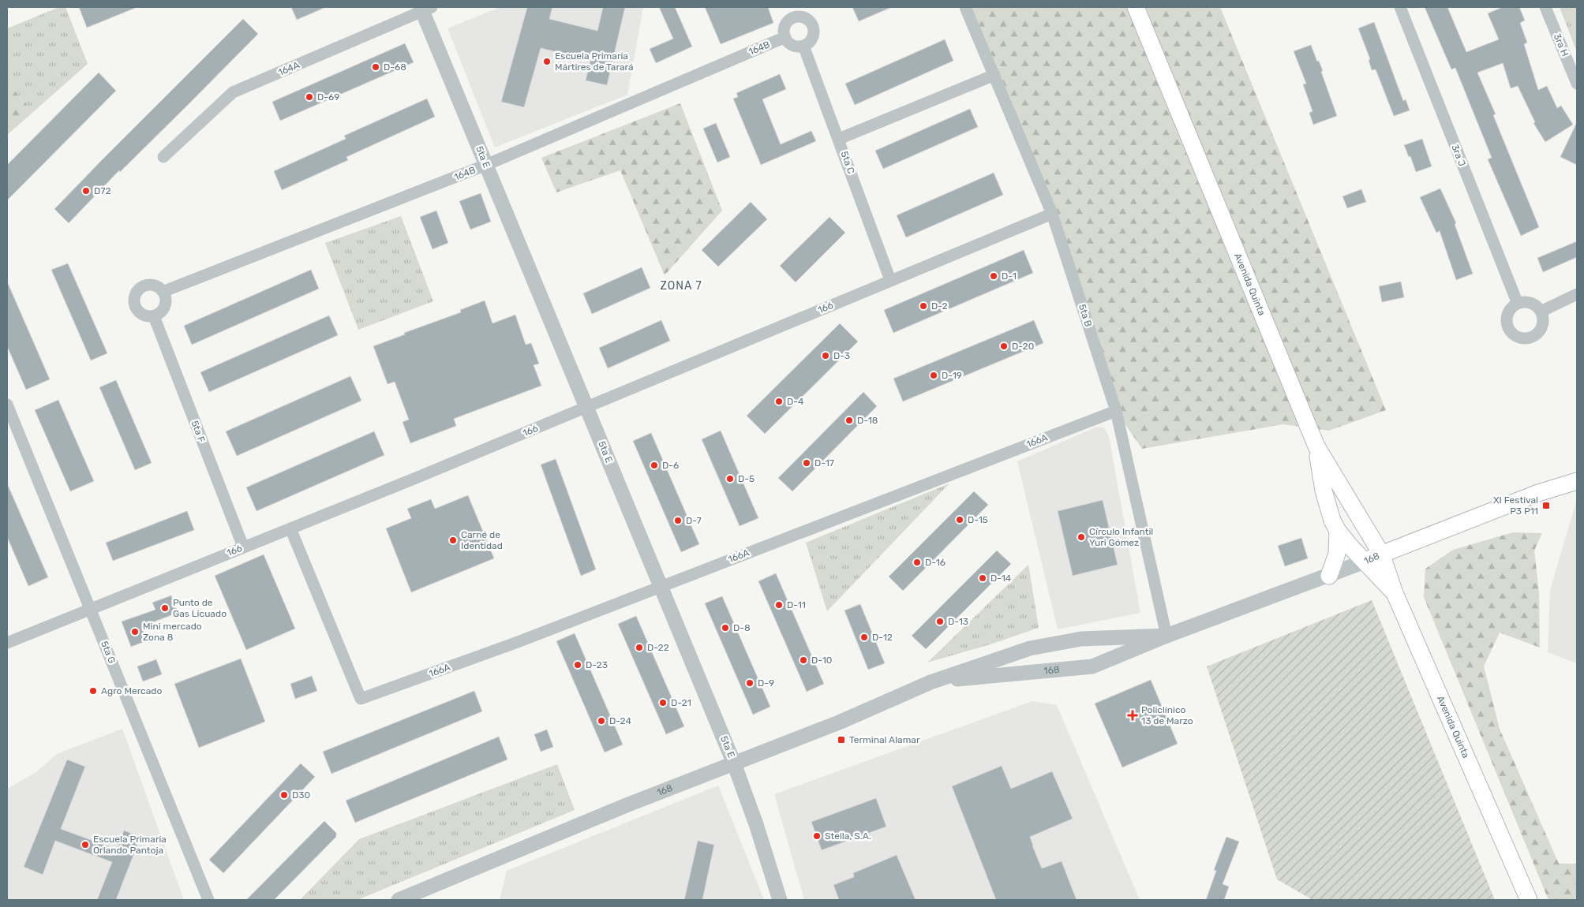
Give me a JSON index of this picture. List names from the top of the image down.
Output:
{
  "streets": {
    "main road": ["Avenida Quinta", "168"],
    "street": [
      "3ra H",
      "164B",
      "164A",
      "3ra J",
      "5ta E",
      "5ta C",
      "166",
      "5ta B",
      "5ta F",
      "166A",
      "5ta G"
    ]
  },
  "crossings": [
    ["164B", "5ta E"],
    ["164B", "5ta C"],
    ["164B", "5ta F"],
    ["164A", "5ta E"],
    ["5ta E", "166"],
    ["5ta E", "166A"],
    ["5ta E", "168"],
    ["5ta C", "166"],
    ["Avenida Quinta", "168"],
    ["166", "5ta B"],
    ["166", "5ta F"],
    ["166", "166A"],
    ["166", "5ta G"],
    ["5ta B", "166A"],
    ["5ta B", "168"]
  ],
  "districts": ["ZONA 7"],
  "places": {
    "other": [
      "Escuela Primaria Mártires de Tarará",
      "D-68",
      "D-69",
      "D72",
      "D-1",
      "D-2",
      "D-20",
      "D-3",
      "D-19",
      "D-4",
      "D-18",
      "D-17",
      "D-6",
      "D-5",
      "D-15",
      "D-7",
      "Círculo Infantil Yuri Gómez",
      "Carné de Identidad",
      "D-16",
      "D-14",
      "D-11",
      "Punto de Gas Licuado",
      "D-13",
      "D-8",
      "Mini mercado Zona 8",
      "D-12",
      "D-22",
      "D-10",
      "D-23",
      "D-9",
      "Agro Mercado",
      "D-21",
      "D-24",
      "D30",
      "Stella, S.A.",
      "Escuela Primaria Orlando Pantoja"
    ],
    "transit": ["XI Festival P3 P11", "Terminal Alamar"],
    "health": ["Policlínico 13 de Marzo"]
  }
}
